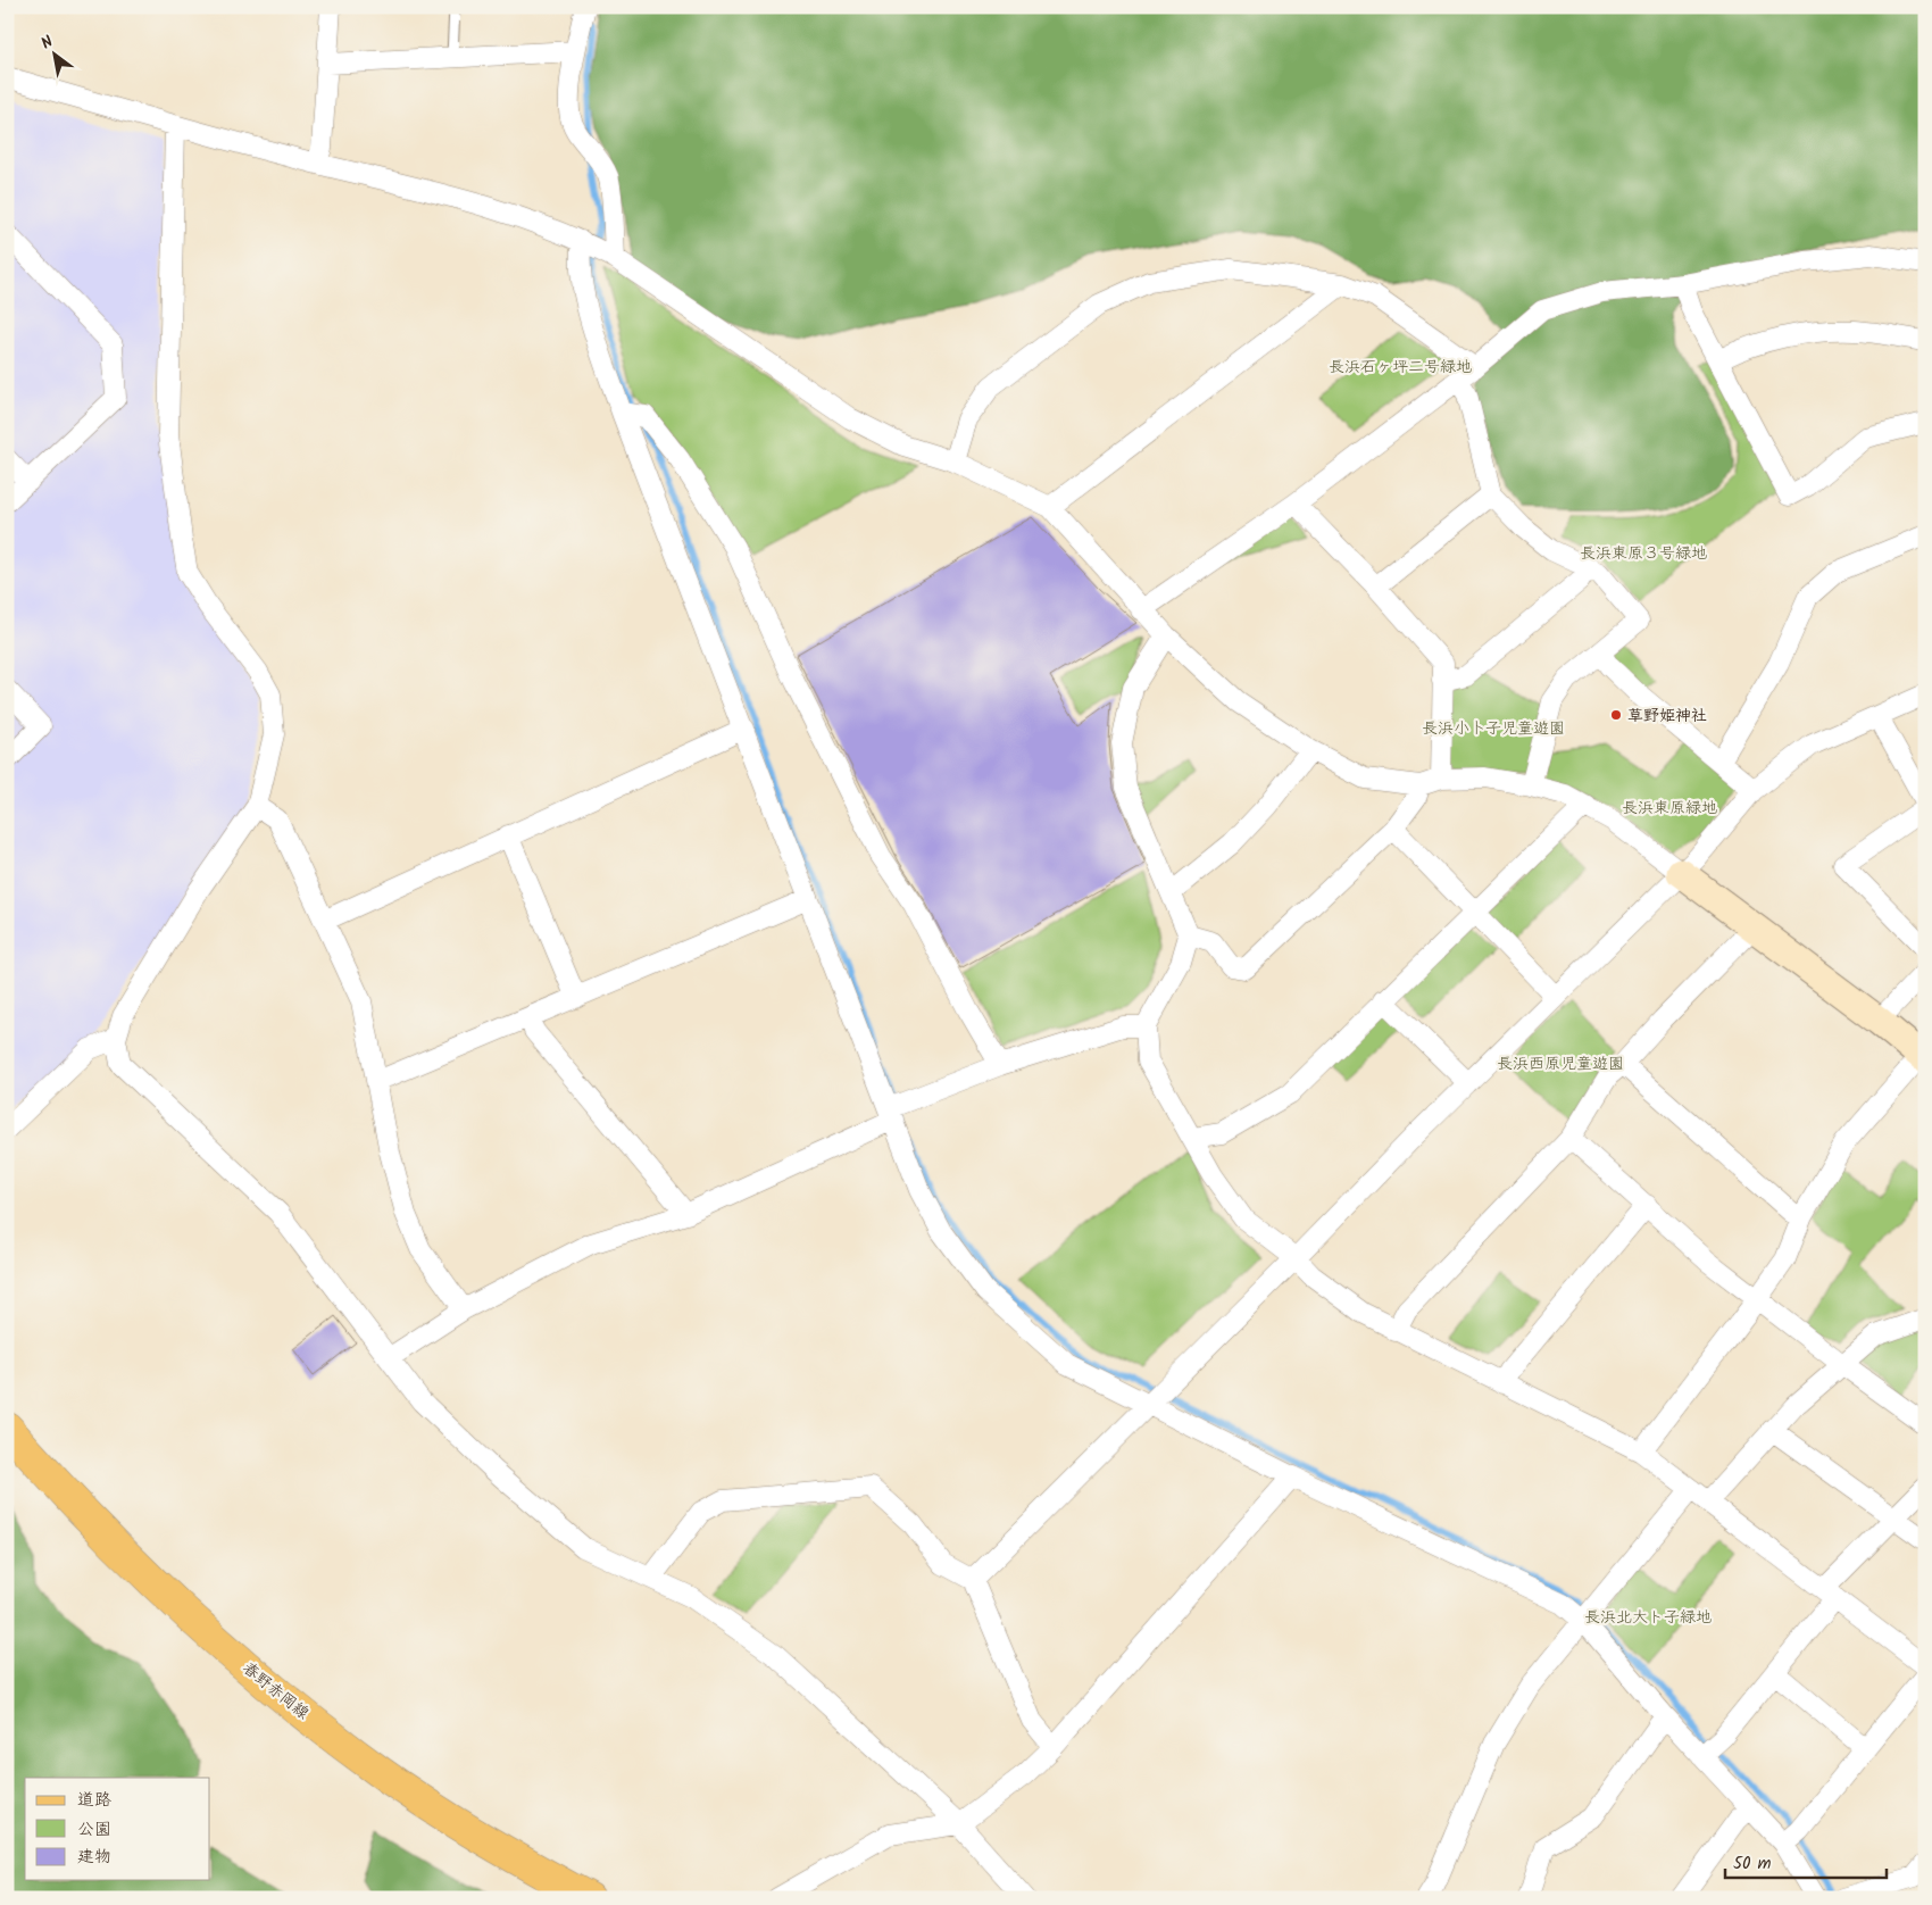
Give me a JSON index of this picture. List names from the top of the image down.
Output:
{
  "streets": {
    "main road": ["春野赤岡線"]
  },
  "parks": [
    "長浜石ヶ坪二号緑地",
    "長浜東原３号緑地",
    "長浜小卜子児童遊園",
    "長浜東原緑地",
    "長浜西原児童遊園",
    "長浜北大ト子緑地"
  ],
  "places": ["草野姫神社"],
  "legend": ["道路", "公園", "建物"],
  "scale_bar": "50 m",
  "north": "top left"
}
